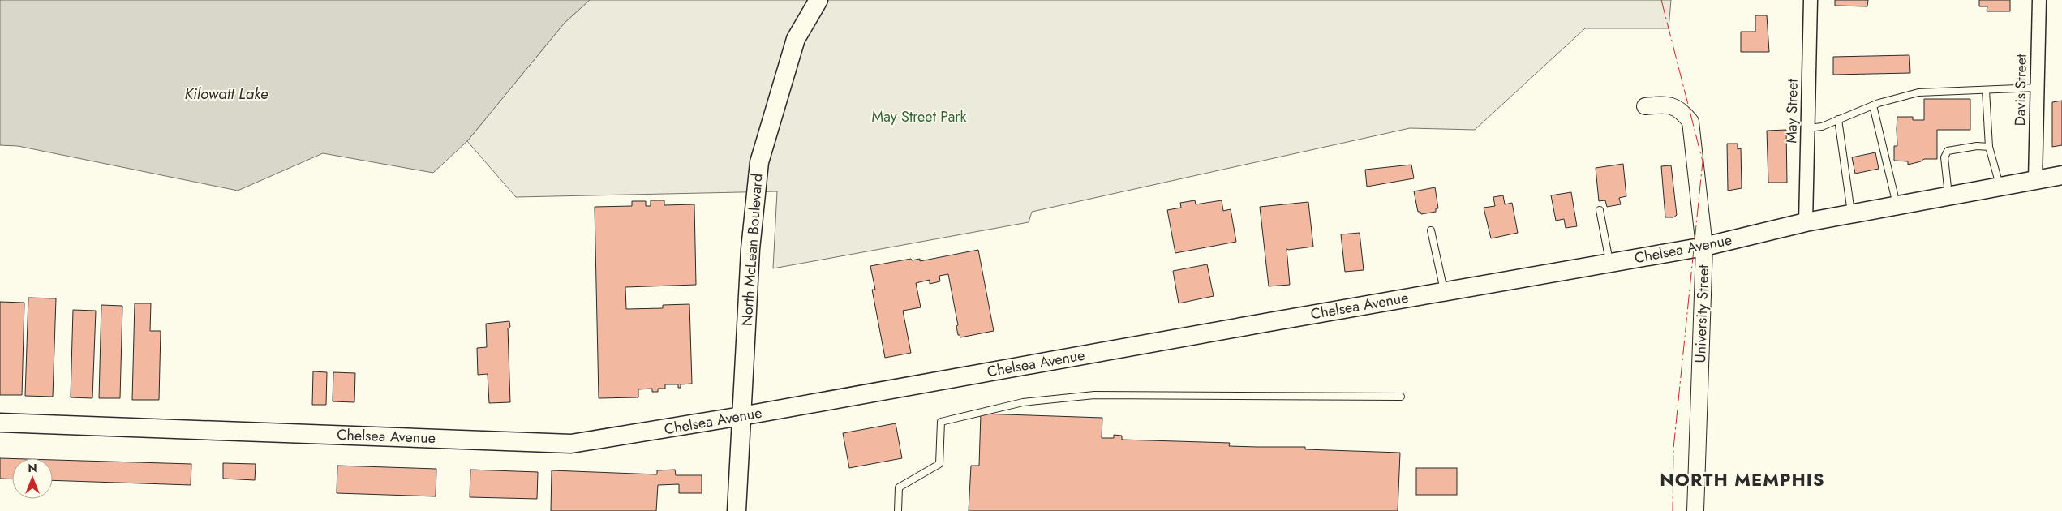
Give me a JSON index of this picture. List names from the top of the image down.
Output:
{
  "streets": {
    "main road": ["Chelsea Avenue", "North McLean Boulevard"],
    "street": ["Davis Street", "May Street", "University Street"]
  },
  "crossings": [
    ["Davis Street", "Chelsea Avenue"],
    ["May Street", "Chelsea Avenue"],
    ["Chelsea Avenue", "North McLean Boulevard"],
    ["Chelsea Avenue", "University Street"]
  ],
  "districts": ["NORTH MEMPHIS"],
  "water": ["Kilowatt Lake"],
  "parks": ["May Street Park"],
  "north": "top"
}
